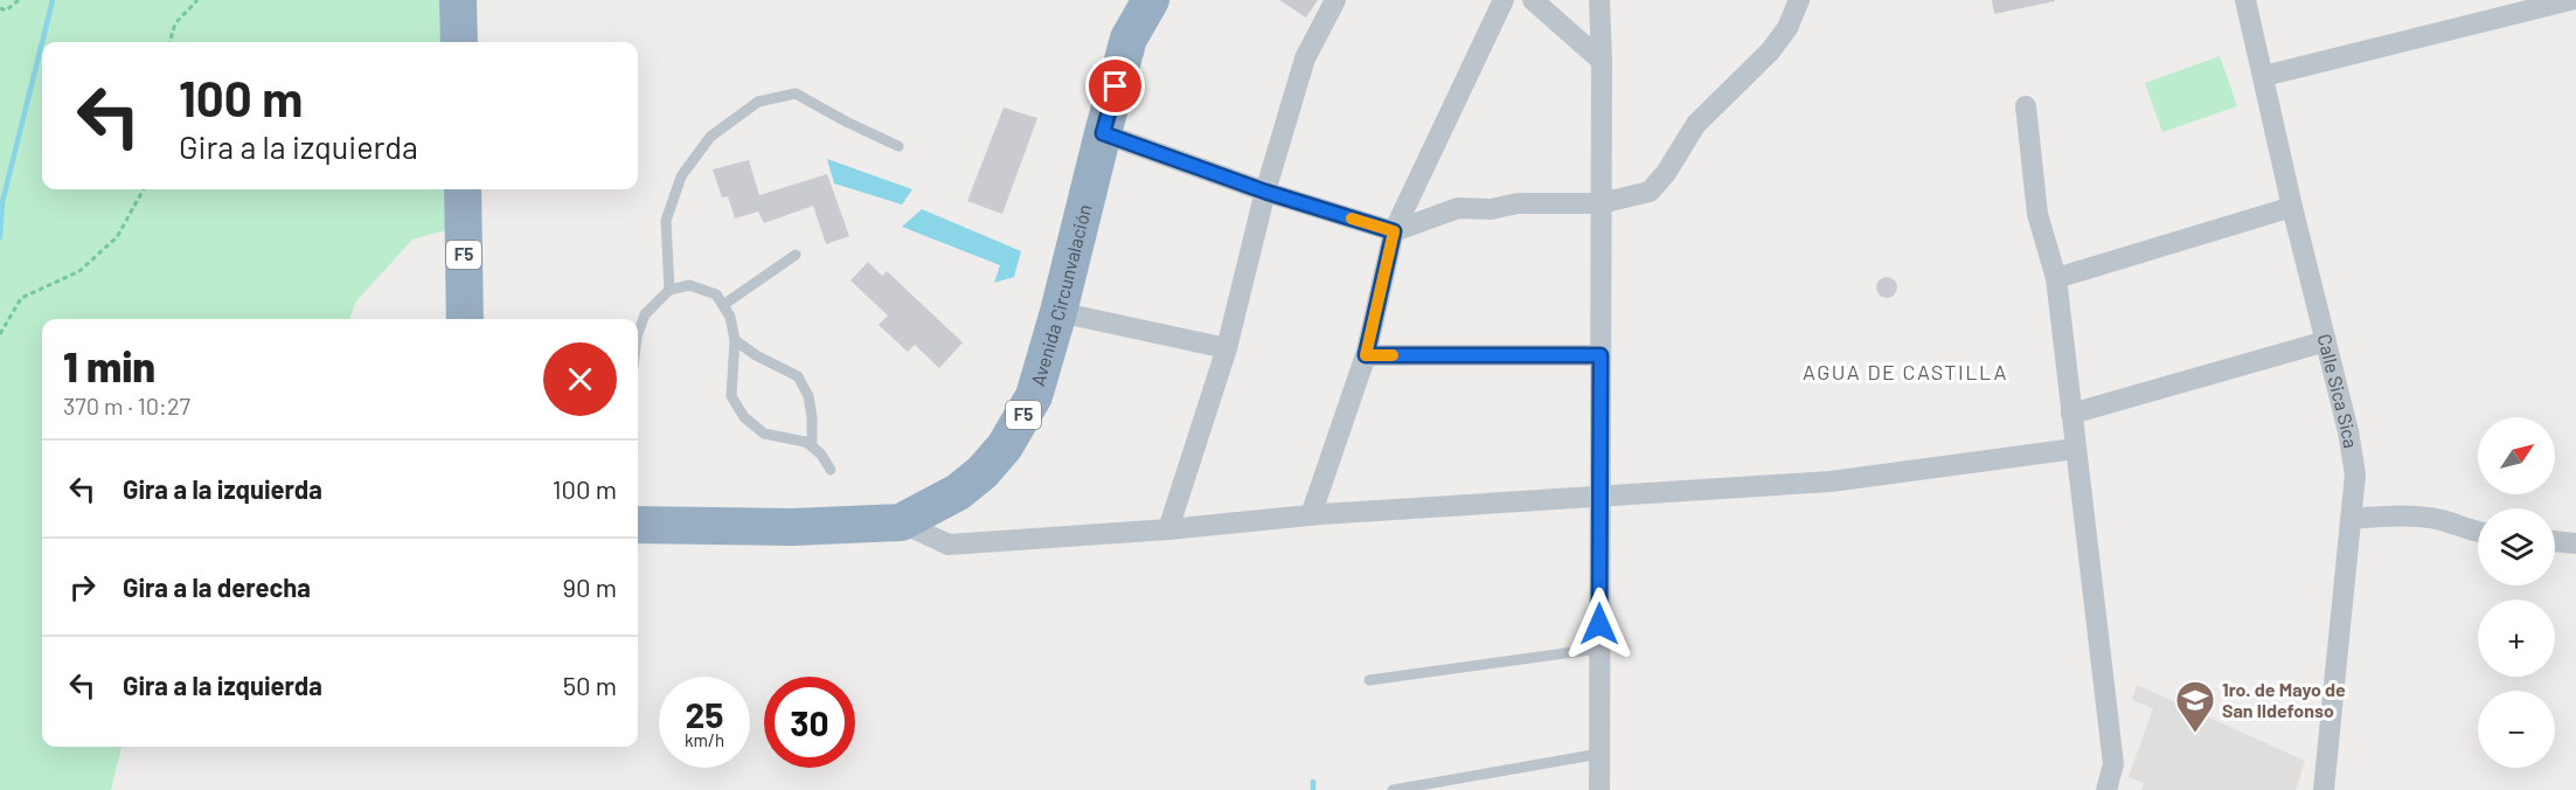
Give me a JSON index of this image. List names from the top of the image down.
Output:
{
  "streets": {
    "highway": ["F5", "Avenida Circunvalación"],
    "street": ["Calle Sica Sica"]
  },
  "districts": ["AGUA DE CASTILLA"],
  "places": {
    "school or university": ["1ro. de Mayo de San Ildefonso"]
  },
  "north": "top right",
  "page": {
    "turn": ["100 m", "Gira a la izquierda"],
    "heading": ["1 min", "370 m · 10:27"],
    "map_buttons": ["+", "−"],
    "list": [
      {
        "name": "Gira a la izquierda",
        "value": "100 m"
      },
      {
        "name": "Gira a la derecha",
        "value": "90 m"
      },
      {
        "name": "Gira a la izquierda",
        "value": "50 m"
      }
    ],
    "speed": "25 km/h",
    "limit": "30"
  }
}
